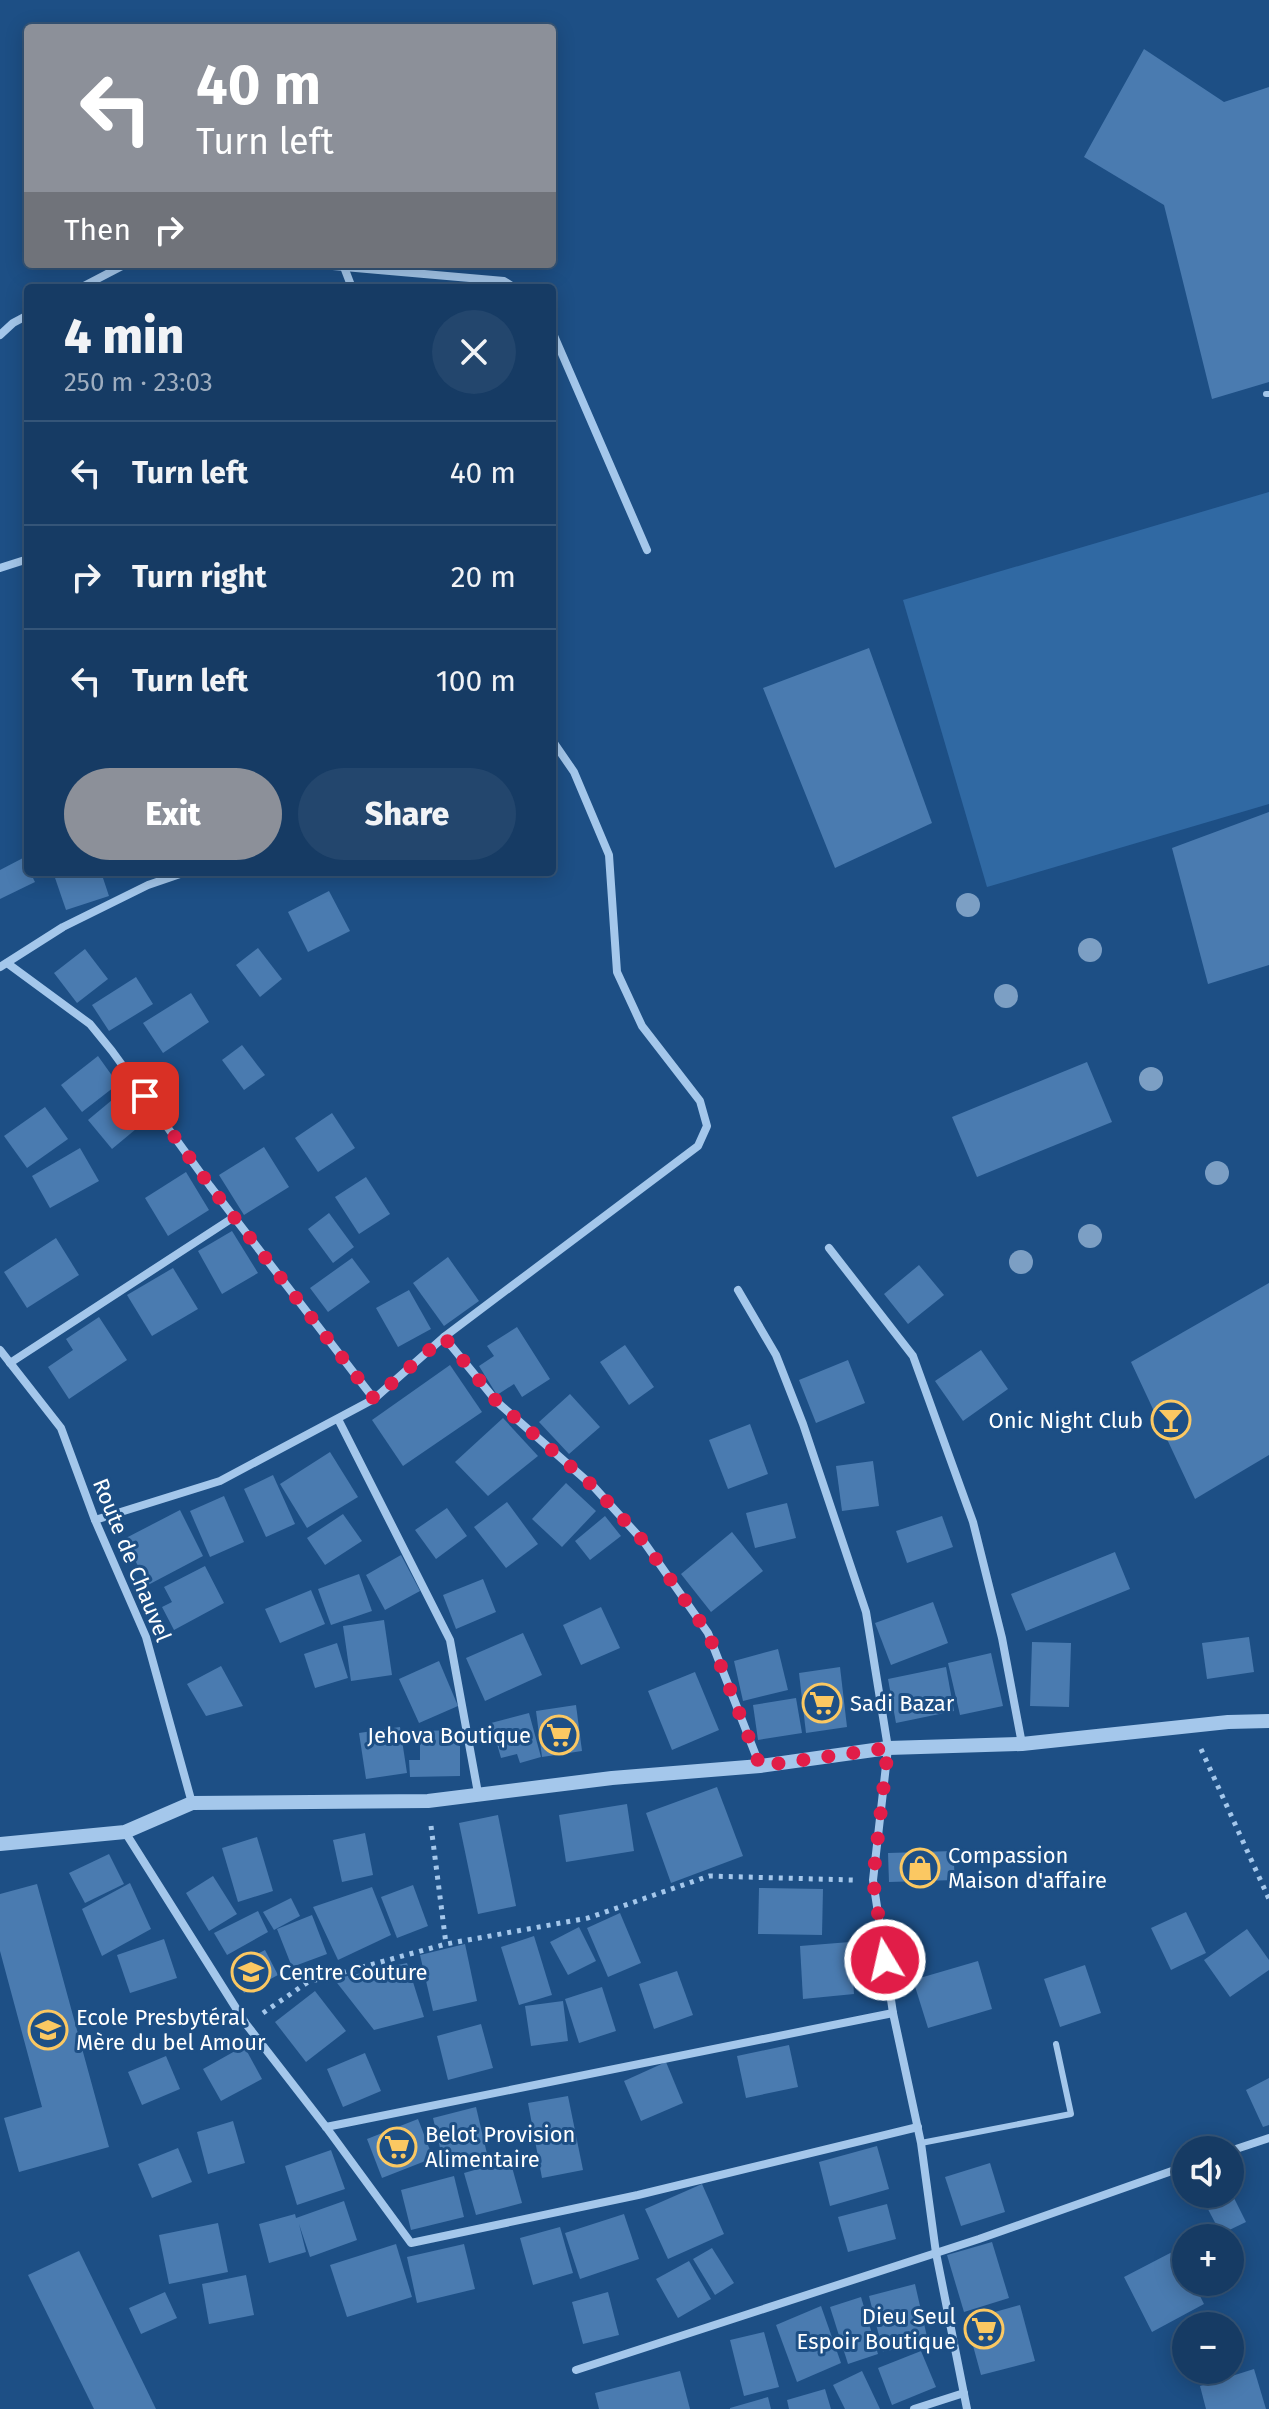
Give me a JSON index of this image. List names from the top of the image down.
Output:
{
  "streets": {
    "street": ["Route de Chauvel"]
  },
  "places": {
    "bar": ["Onic Night Club"],
    "supermarket": [
      "Sadi Bazar",
      "Jehova Boutique",
      "Belot Provision Alimentaire",
      "Dieu Seul Espoir Boutique"
    ],
    "shop": ["Compassion Maison d'affaire"],
    "school or university": ["Centre Couture", "Ecole Presbytéral Mère du bel Amour"]
  },
  "page": {
    "turn": ["40 m", "Turn left"],
    "then": "Then",
    "heading": ["4 min", "250 m · 23:03"],
    "list": [
      {
        "name": "Turn left",
        "value": "40 m"
      },
      {
        "name": "Turn right",
        "value": "20 m"
      },
      {
        "name": "Turn left",
        "value": "100 m"
      }
    ],
    "buttons": ["Exit", "Share"],
    "map_buttons": ["+", "−"]
  }
}
